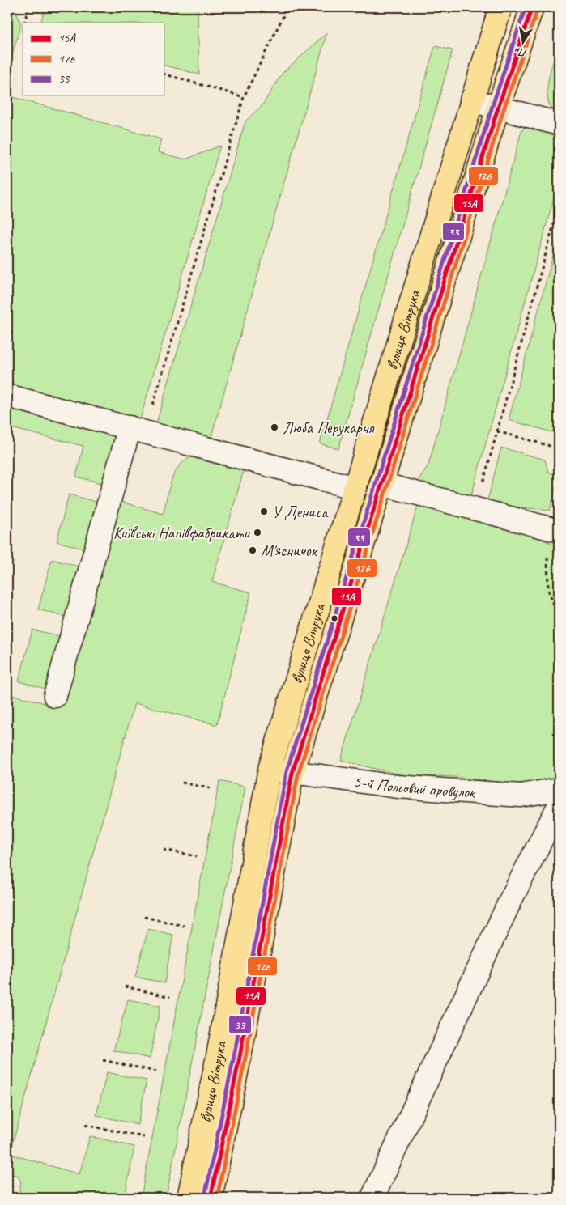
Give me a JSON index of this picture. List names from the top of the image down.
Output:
{
  "streets": {
    "main road": ["вулиця Вітрука"],
    "street": ["5-й Польовий провулок"]
  },
  "crossings": [
    ["вулиця Вітрука", "5-й Польовий провулок"]
  ],
  "places": [
    "Люба Перукарня",
    "У Дениса",
    "Київські Напівфабрикати",
    "М'ясничок"
  ],
  "lines": ["transit line 15A", "transit line 33", "transit line 126"],
  "legend": ["15A", "126", "33"],
  "north": "bottom"
}
